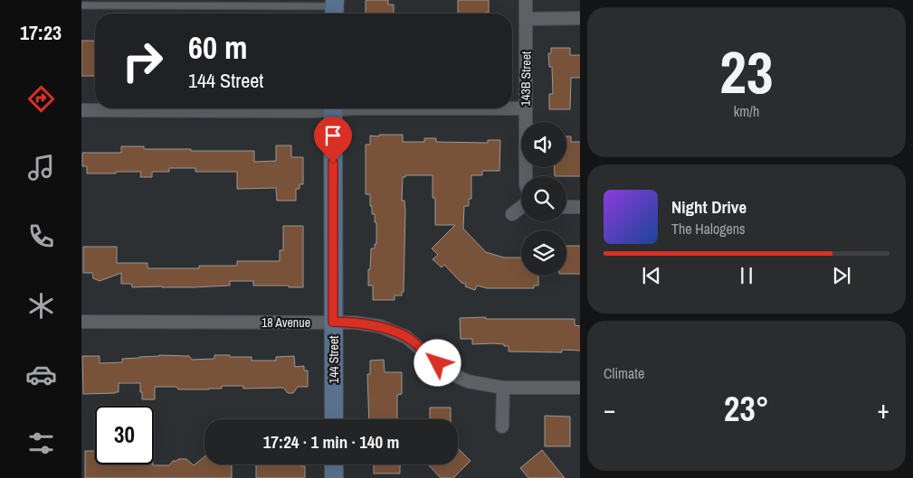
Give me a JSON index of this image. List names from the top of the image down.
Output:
{
  "streets": {
    "street": ["143B Street", "18 Avenue", "144 Street"]
  },
  "crossings": [
    ["18 Avenue", "144 Street"]
  ],
  "page": {
    "tabs": "17:23",
    "tile": [
      ["23", "km/h"],
      "Climate"
    ],
    "turn": ["60 m", "144 Street"],
    "song": ["Night Drive", "The Halogens"],
    "heat": ["−", "23°", "+"],
    "limit": "30",
    "trip": "17:24 · 1 min · 140 m"
  }
}
